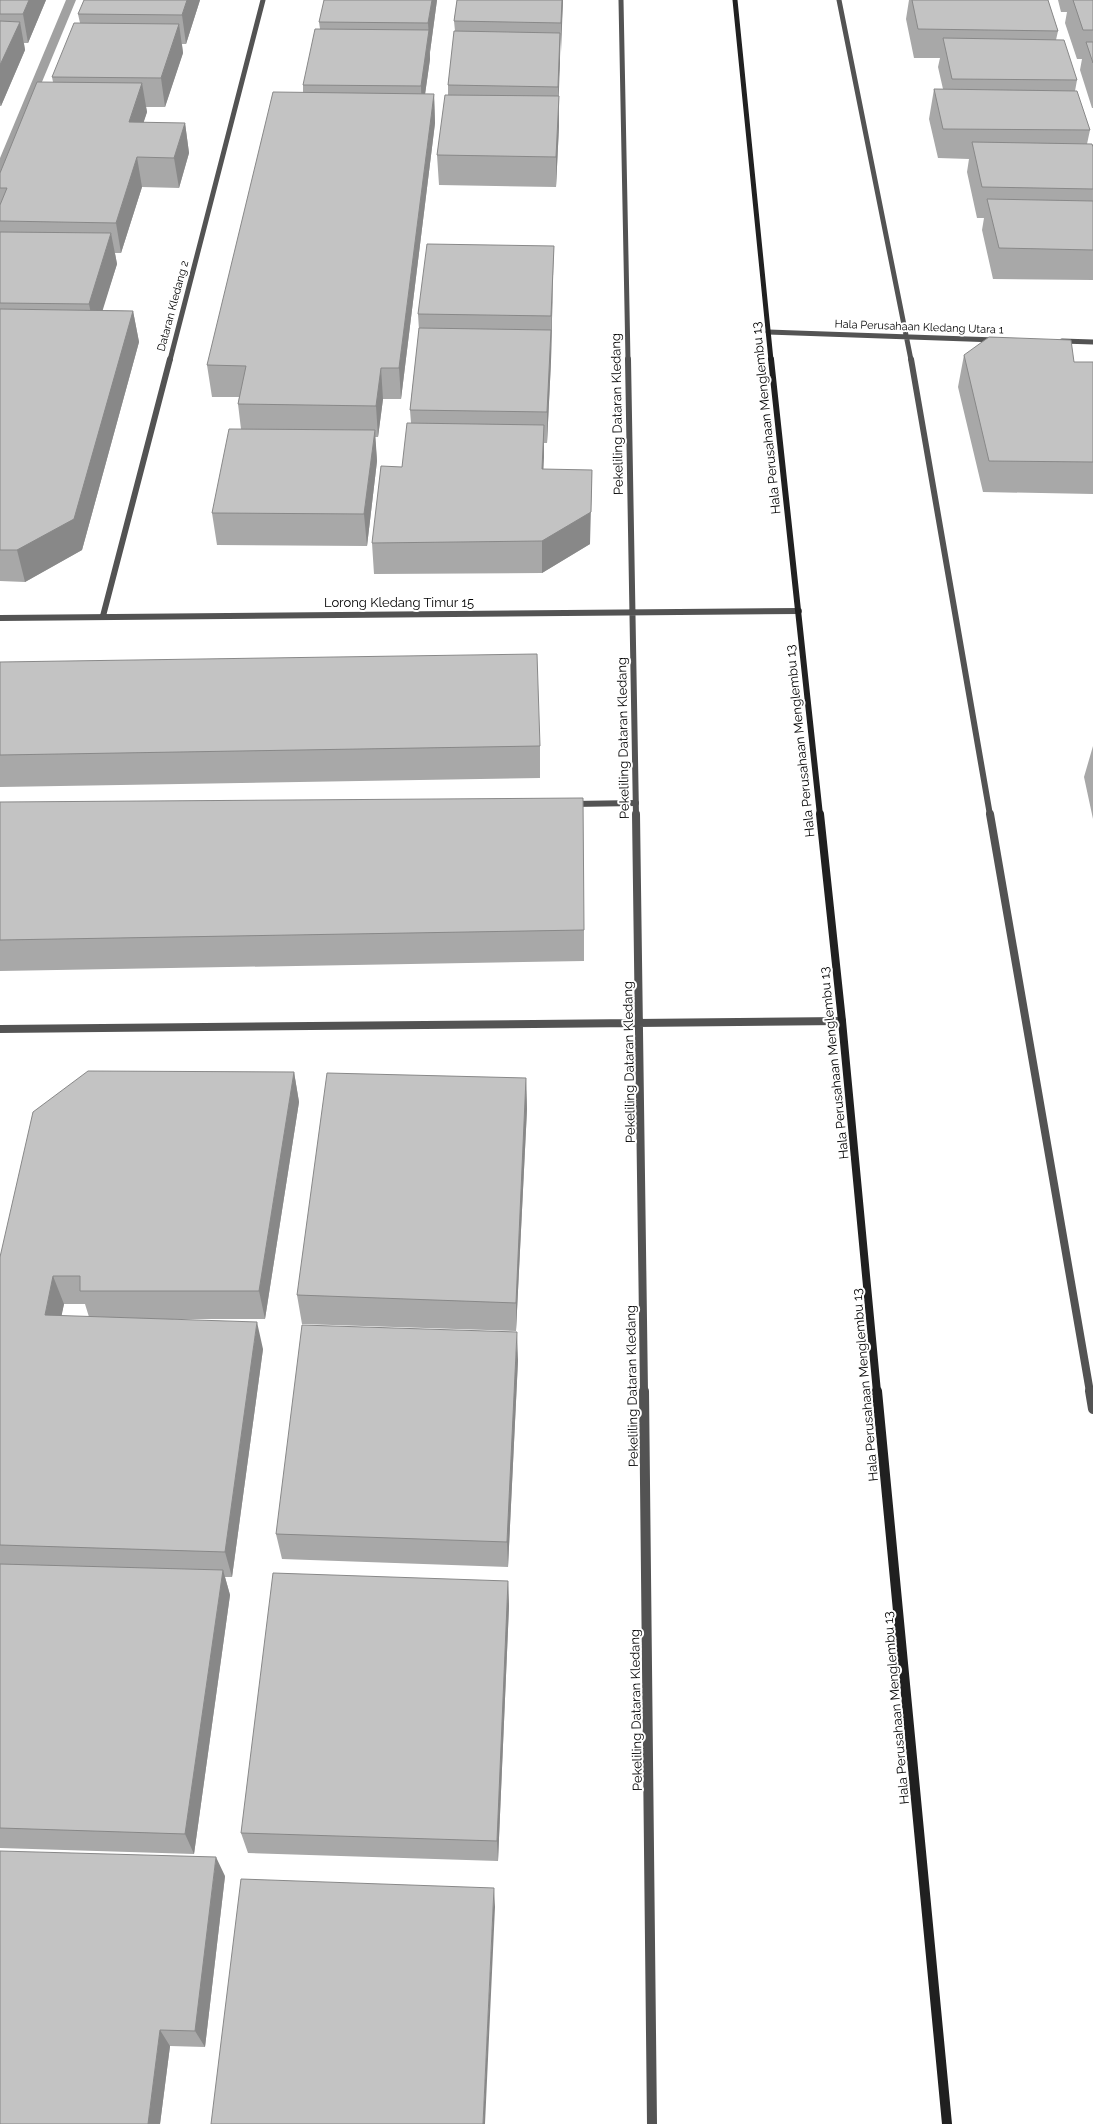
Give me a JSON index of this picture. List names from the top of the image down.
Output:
{
  "streets": {
    "street": [
      "Dataran Kledang 2",
      "Hala Perusahaan Kledang Utara 1",
      "Pekeliling Dataran Kledang",
      "Hala Perusahaan Menglembu 13",
      "Lorong Kledang Timur 15"
    ]
  },
  "crossings": [
    ["Dataran Kledang 2", "Lorong Kledang Timur 15"],
    ["Hala Perusahaan Kledang Utara 1", "Hala Perusahaan Menglembu 13"],
    ["Pekeliling Dataran Kledang", "Lorong Kledang Timur 15"],
    ["Hala Perusahaan Menglembu 13", "Lorong Kledang Timur 15"]
  ]
}
